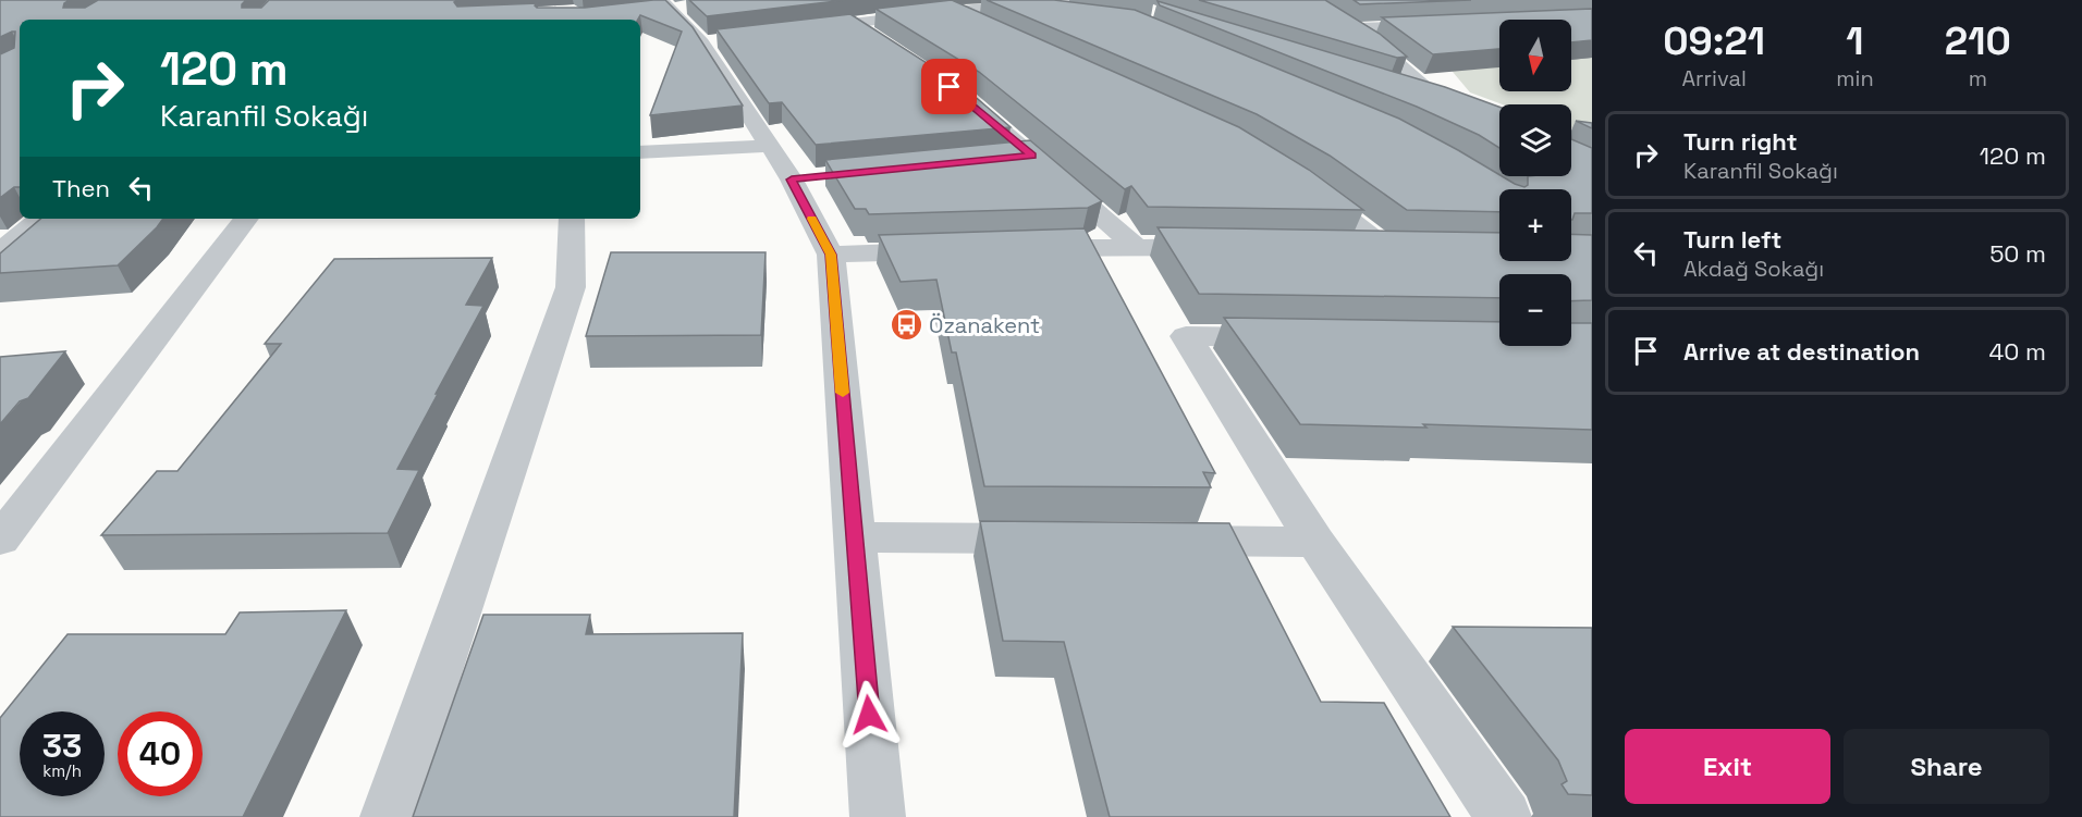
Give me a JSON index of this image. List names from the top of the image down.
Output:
{
  "places": {
    "bus stop": ["Özanakent"]
  },
  "north": "bottom",
  "page": {
    "eta": [
      "09:21",
      "Arrival",
      "1",
      "min",
      "210",
      "m"
    ],
    "map_buttons": ["+", "−"],
    "turn": ["120 m", "Karanfil Sokağı"],
    "list": [
      {
        "name": "Turn right",
        "note": "Karanfil Sokağı",
        "value": "120 m"
      },
      {
        "name": "Turn left",
        "note": "Akdağ Sokağı",
        "value": "50 m"
      },
      {
        "name": "Arrive at destination",
        "value": "40 m"
      }
    ],
    "then": "Then",
    "speed": "33 km/h",
    "limit": "40",
    "buttons": ["Exit", "Share"]
  }
}
